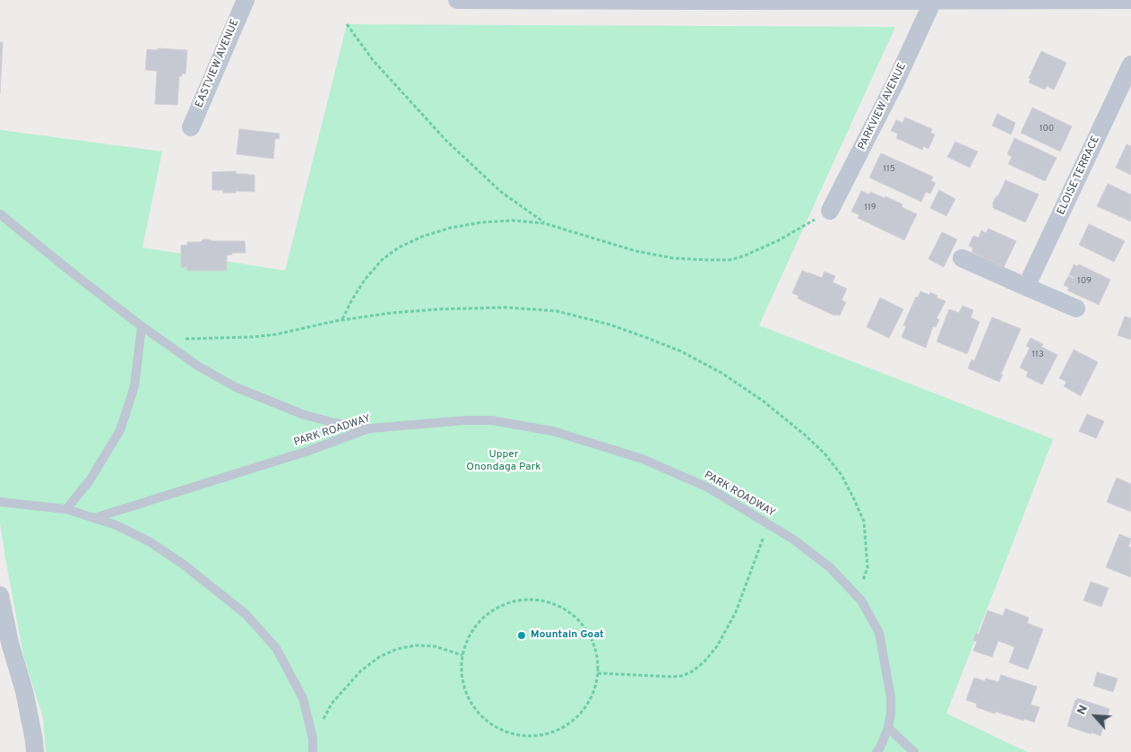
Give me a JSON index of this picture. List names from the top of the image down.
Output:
{
  "streets": {
    "street": ["EASTVIEW AVENUE", "PARKVIEW AVENUE", "ELOISE TERRACE"],
    "lane": ["PARK ROADWAY"]
  },
  "parks": ["Upper Onondaga Park"],
  "places": ["Mountain Goat"],
  "house_numbers": [
    "100",
    "115",
    "119",
    "109",
    "113"
  ],
  "north": "top left"
}
